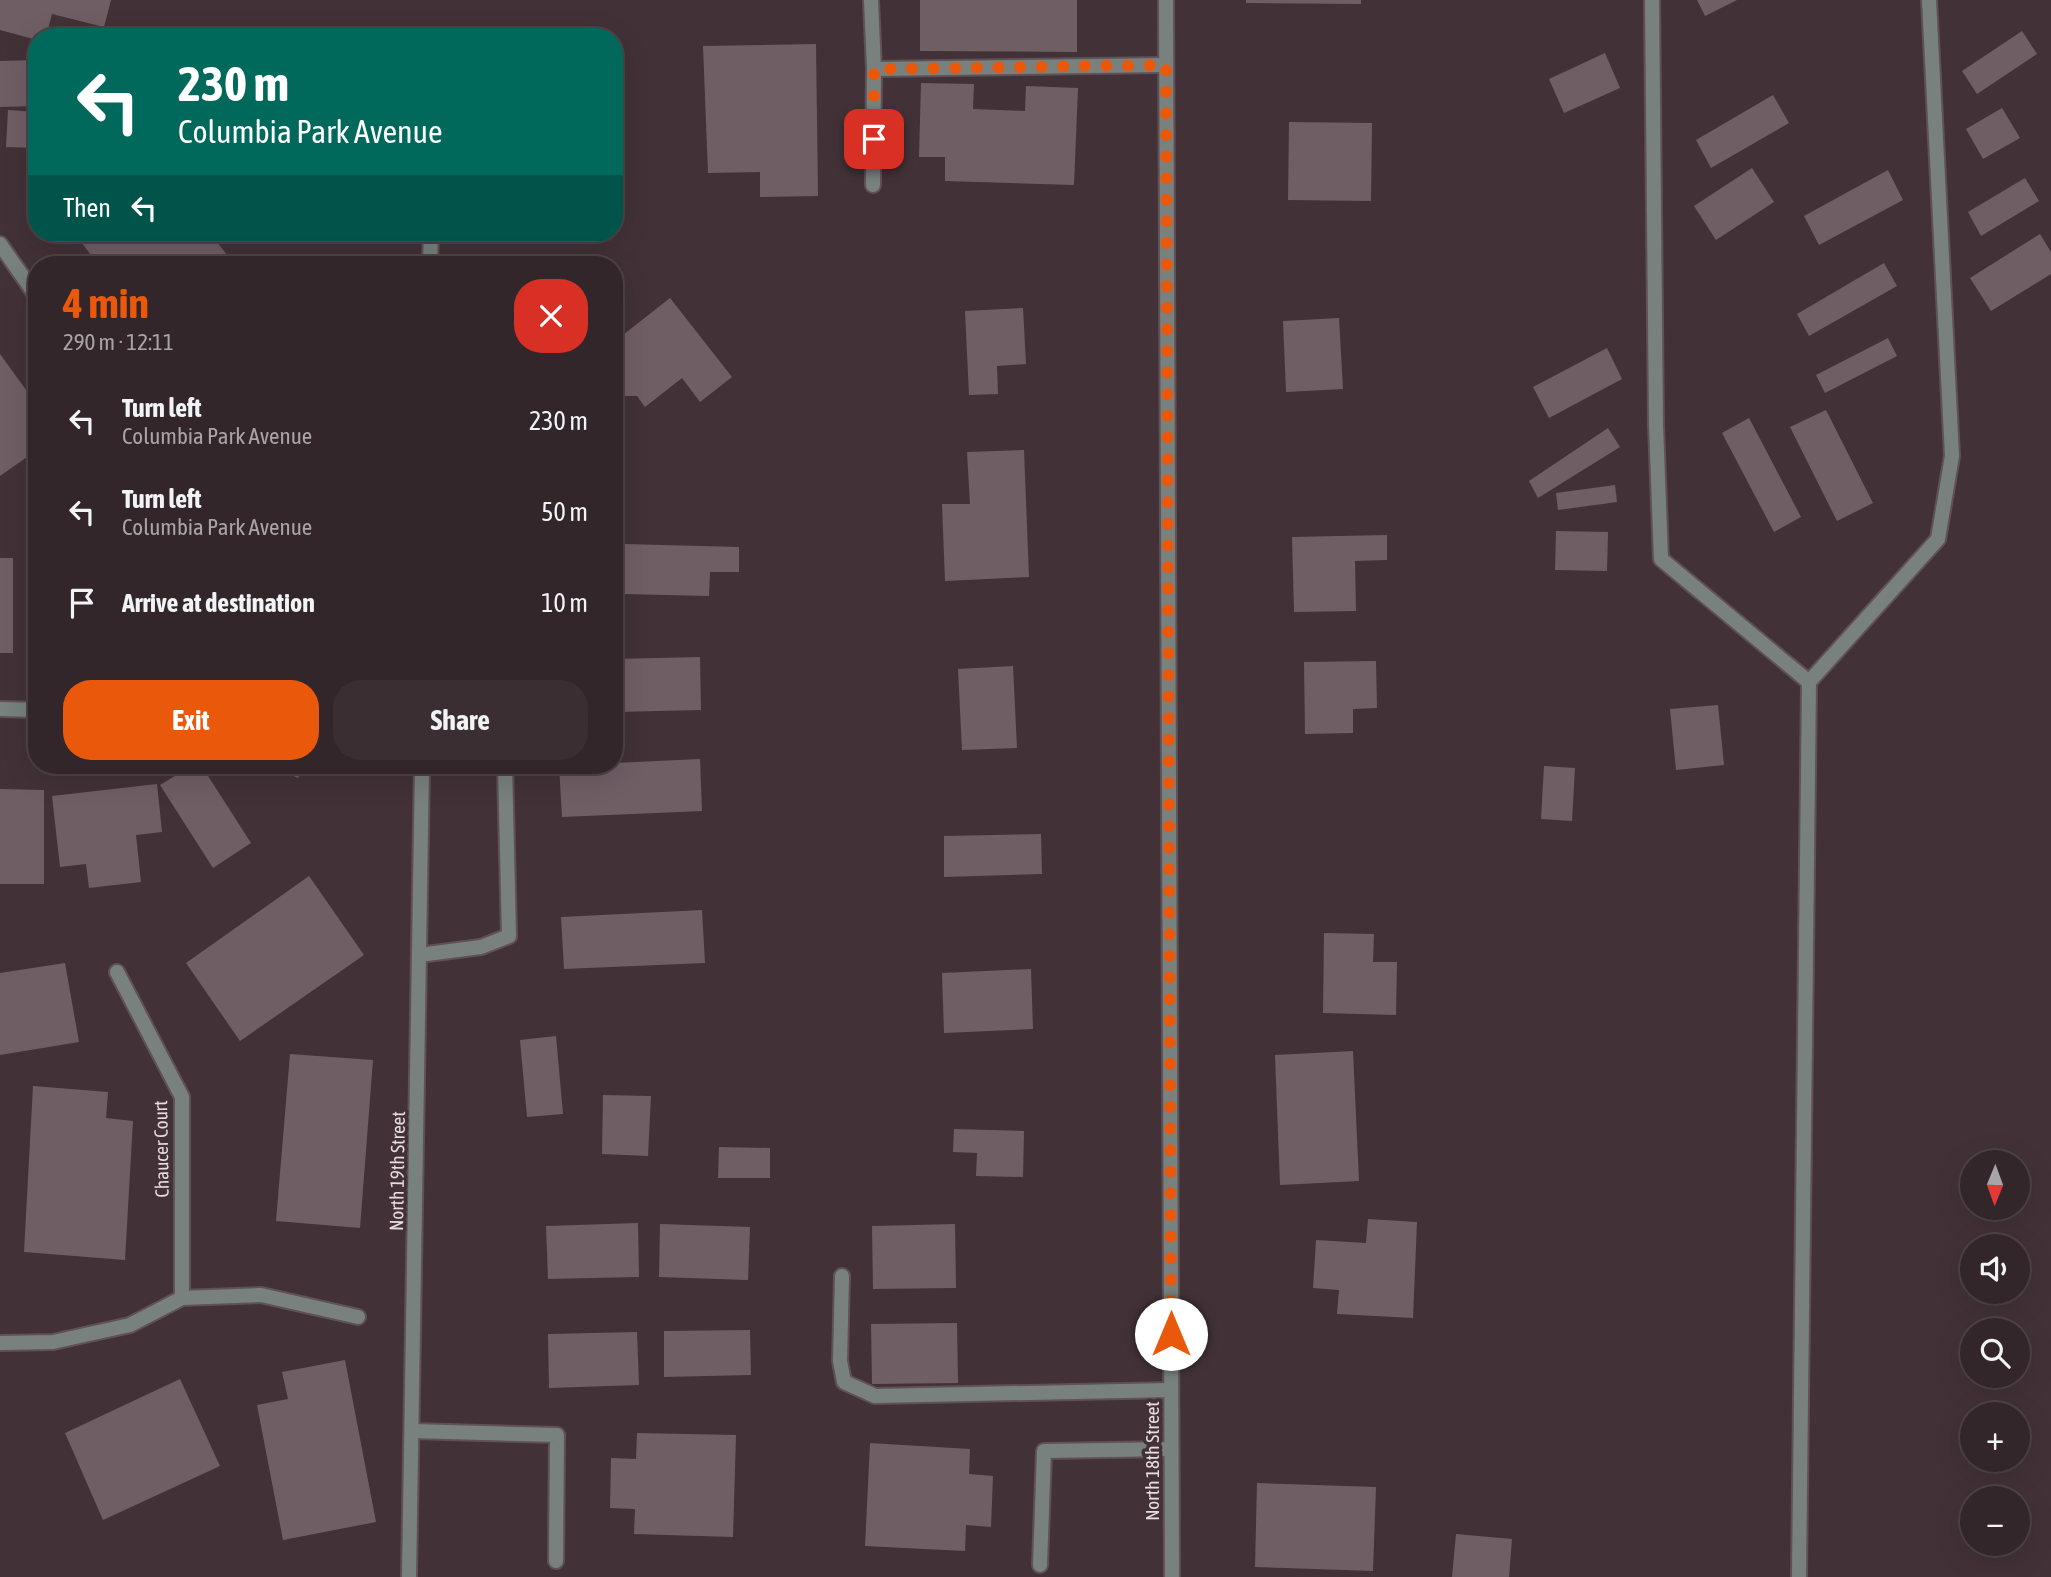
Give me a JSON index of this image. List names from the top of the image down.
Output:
{
  "streets": {
    "street": ["Chaucer Court", "North 19th Street", "North 18th Street"]
  },
  "north": "bottom",
  "page": {
    "turn": ["230 m", "Columbia Park Avenue"],
    "then": "Then",
    "heading": ["4 min", "290 m · 12:11"],
    "list": [
      {
        "name": "Turn left",
        "note": "Columbia Park Avenue",
        "value": "230 m"
      },
      {
        "name": "Turn left",
        "note": "Columbia Park Avenue",
        "value": "50 m"
      },
      {
        "name": "Arrive at destination",
        "value": "10 m"
      }
    ],
    "buttons": ["Exit", "Share"],
    "map_buttons": ["+", "−"]
  }
}
